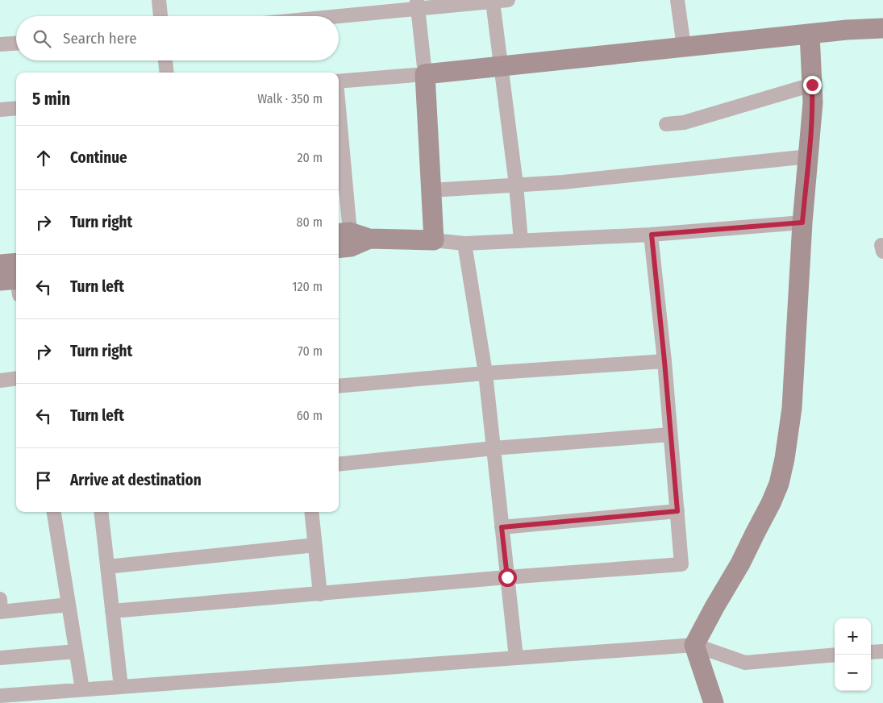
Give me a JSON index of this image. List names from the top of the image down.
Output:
{
  "page": {
    "search": "Search here",
    "heading": ["5 min", "Walk · 350 m"],
    "list": [
      ["Continue", "20 m"],
      ["Turn right", "80 m"],
      ["Turn left", "120 m"],
      ["Turn right", "70 m"],
      ["Turn left", "60 m"],
      "Arrive at destination"
    ],
    "map_buttons": ["+", "−"]
  }
}
